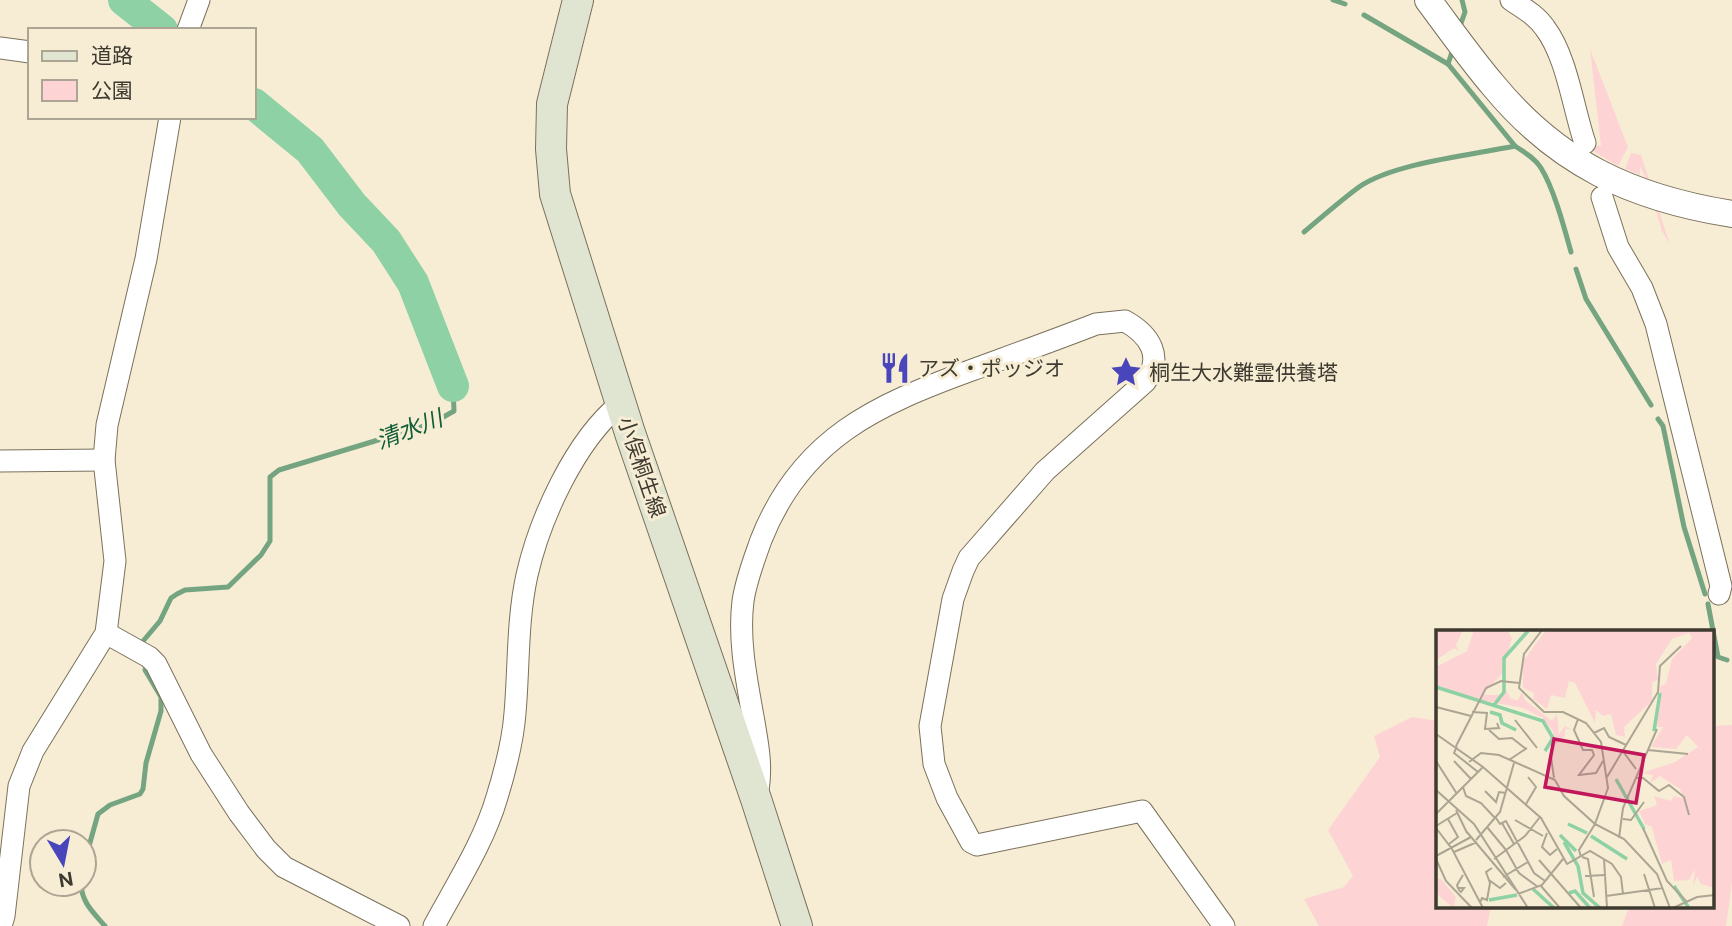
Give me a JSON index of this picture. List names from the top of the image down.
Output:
{
  "streets": {
    "main road": ["小俣桐生線"]
  },
  "water": ["清水川"],
  "places": {
    "restaurant": ["アズ・ポッジオ"],
    "place": ["桐生大水難霊供養塔"]
  },
  "legend": ["道路", "公園"],
  "north": "bottom"
}
